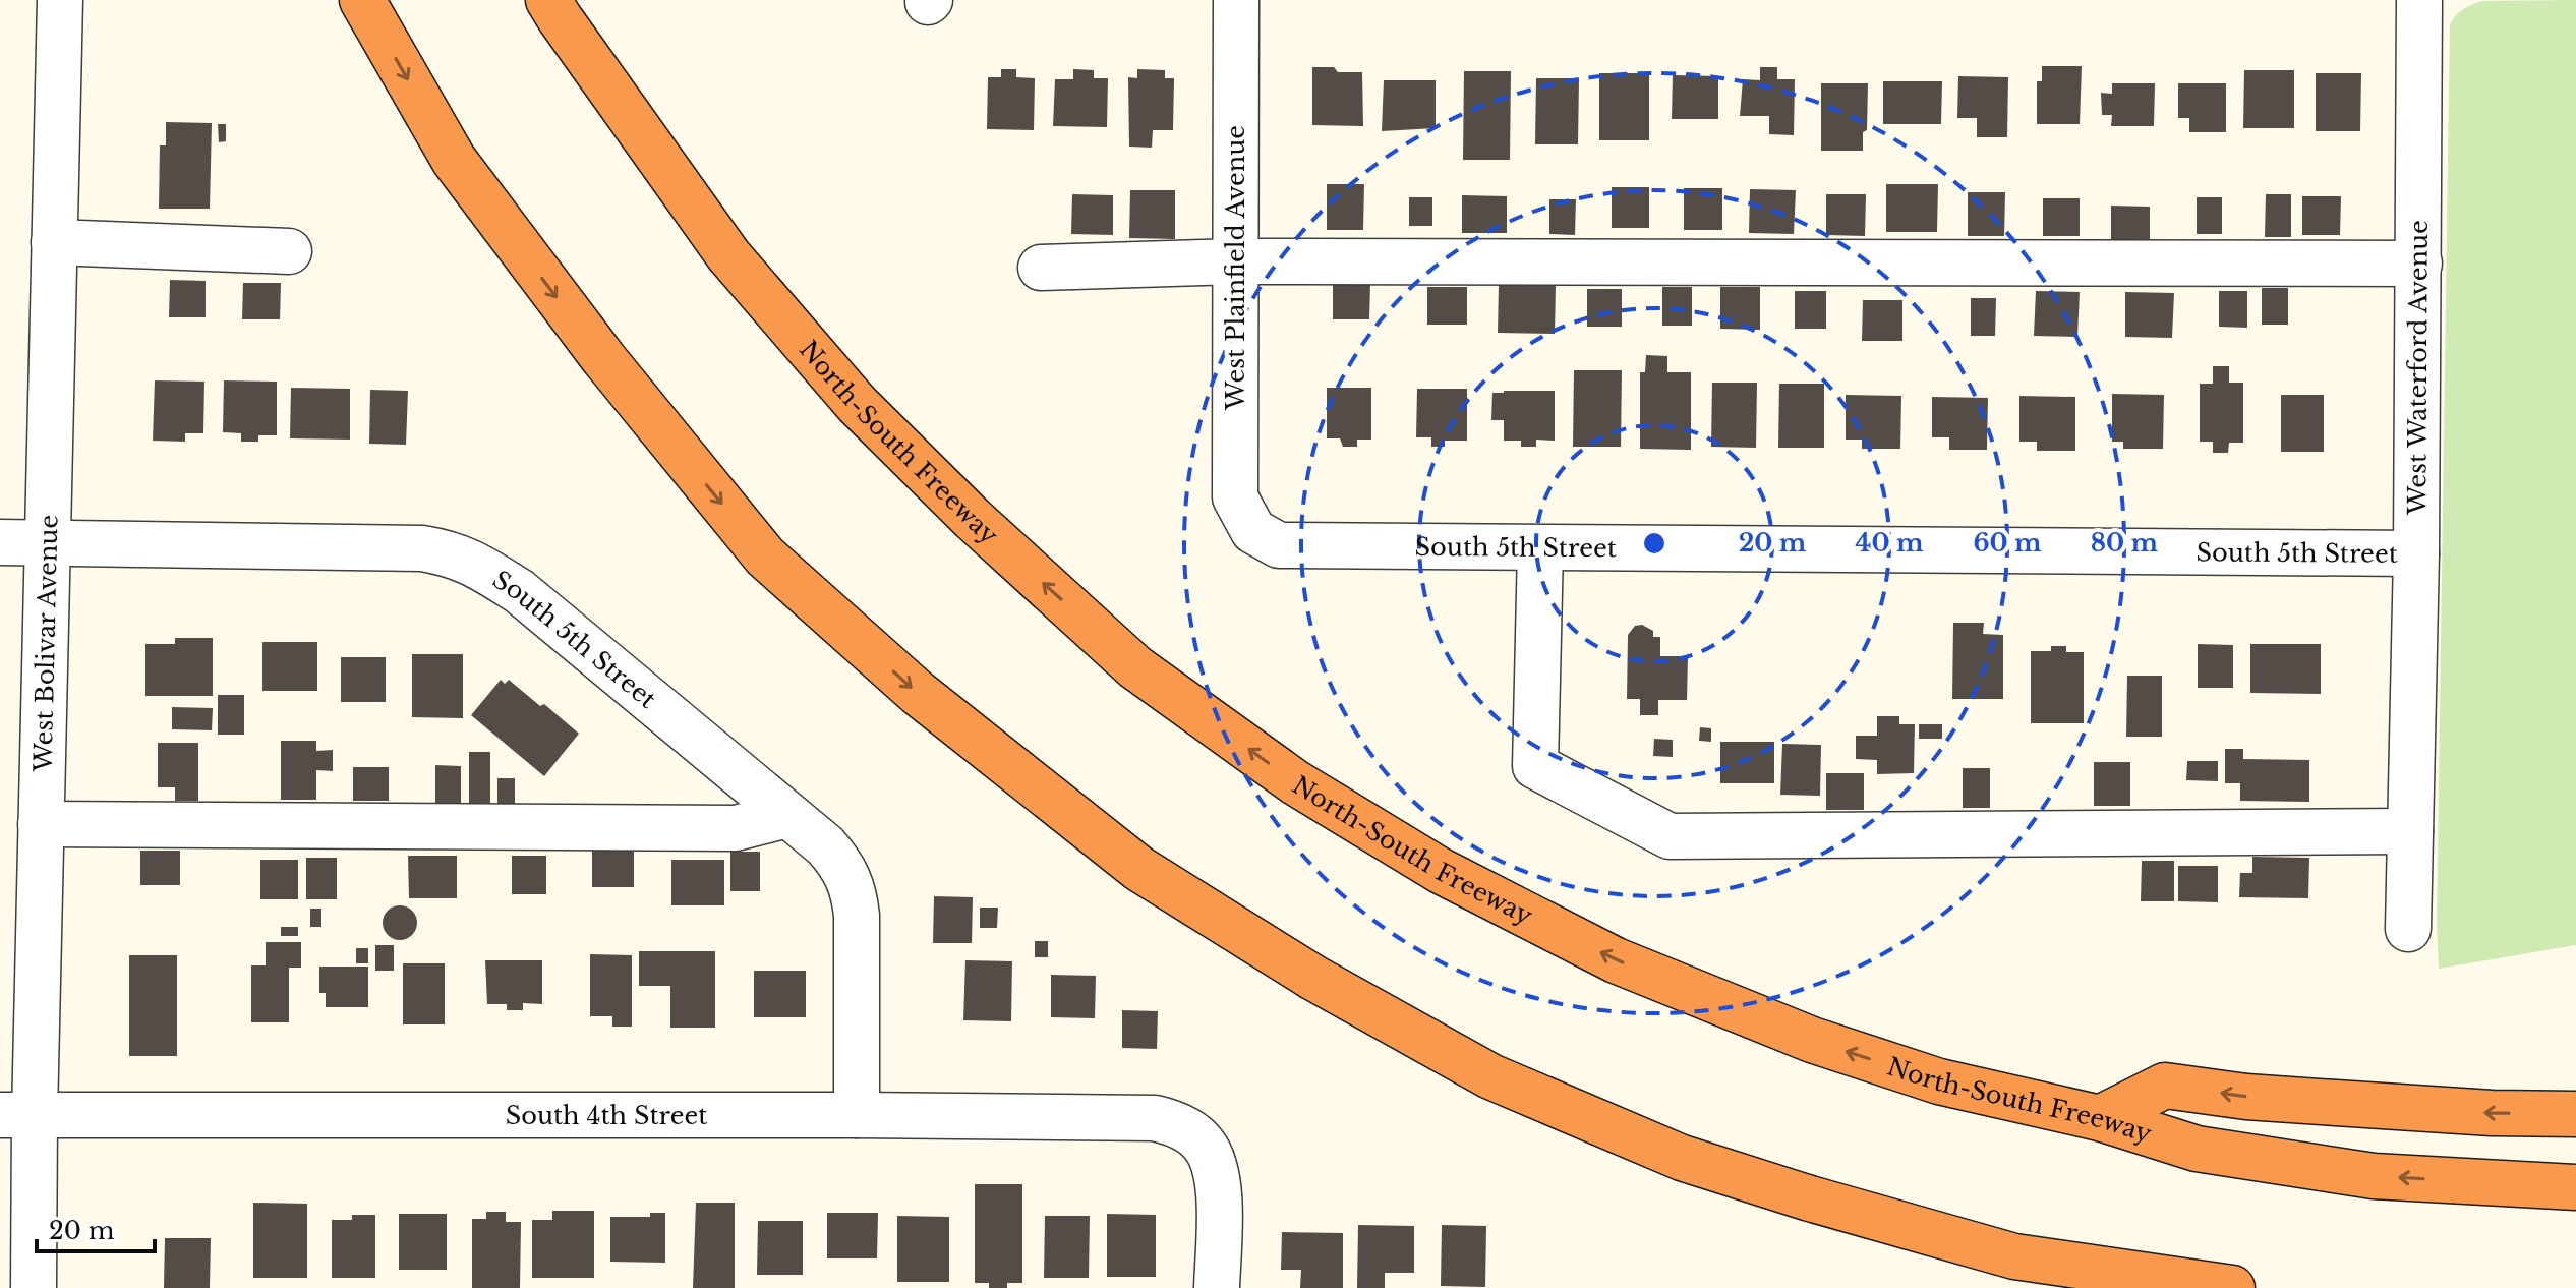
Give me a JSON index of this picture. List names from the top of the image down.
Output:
{
  "streets": {
    "highway": ["North-South Freeway"],
    "street": [
      "West Plainfield Avenue",
      "West Waterford Avenue",
      "South 5th Street",
      "West Bolivar Avenue",
      "South 4th Street"
    ]
  },
  "crossings": [
    ["West Plainfield Avenue", "South 5th Street"],
    ["West Waterford Avenue", "South 5th Street"],
    ["South 5th Street", "West Bolivar Avenue"],
    ["South 5th Street", "South 4th Street"],
    ["West Bolivar Avenue", "South 4th Street"]
  ],
  "scale_bar": "20 m",
  "rings": [
    "20 m",
    "40 m",
    "60 m",
    "80 m"
  ]
}
